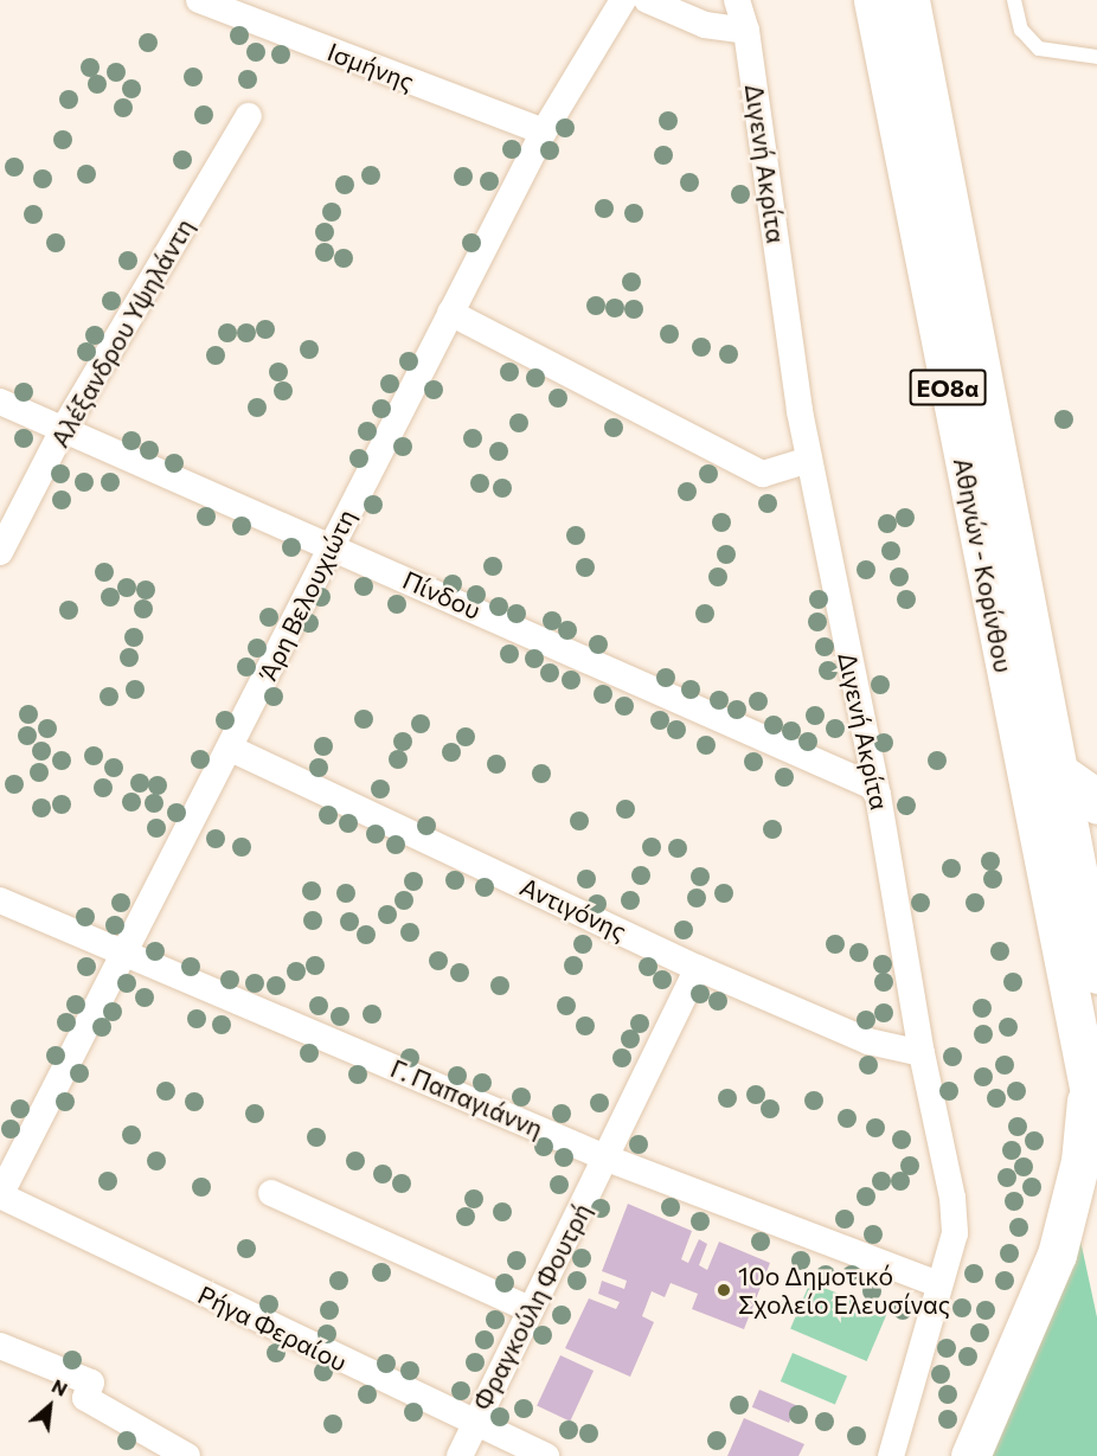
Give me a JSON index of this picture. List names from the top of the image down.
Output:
{
  "streets": {
    "highway": ["ΕΟ8α", "Αθηνών - Κορίνθου"],
    "street": [
      "Ισμήνης",
      "Διγενή Ακρίτα",
      "Αλέξανδρου Υψηλάντη",
      "Άρη Βελουχιώτη",
      "Πίνδου",
      "Αντιγόνης",
      "Γ. Παπαγιάννη",
      "Φραγκούλη Φουτρή",
      "Ρήγα Φεραίου"
    ]
  },
  "crossings": [
    ["Ισμήνης", "Άρη Βελουχιώτη"],
    ["Διγενή Ακρίτα", "Πίνδου"],
    ["Διγενή Ακρίτα", "Αντιγόνης"],
    ["Διγενή Ακρίτα", "Γ. Παπαγιάννη"],
    ["Αλέξανδρου Υψηλάντη", "Πίνδου"],
    ["Άρη Βελουχιώτη", "Πίνδου"],
    ["Άρη Βελουχιώτη", "Αντιγόνης"],
    ["Άρη Βελουχιώτη", "Γ. Παπαγιάννη"],
    ["Άρη Βελουχιώτη", "Ρήγα Φεραίου"],
    ["Αντιγόνης", "Φραγκούλη Φουτρή"],
    ["Γ. Παπαγιάννη", "Φραγκούλη Φουτρή"],
    ["Φραγκούλη Φουτρή", "Ρήγα Φεραίου"]
  ],
  "places": ["10ο Δημοτικό Σχολείο Ελευσίνας"],
  "north": "top right"
}
